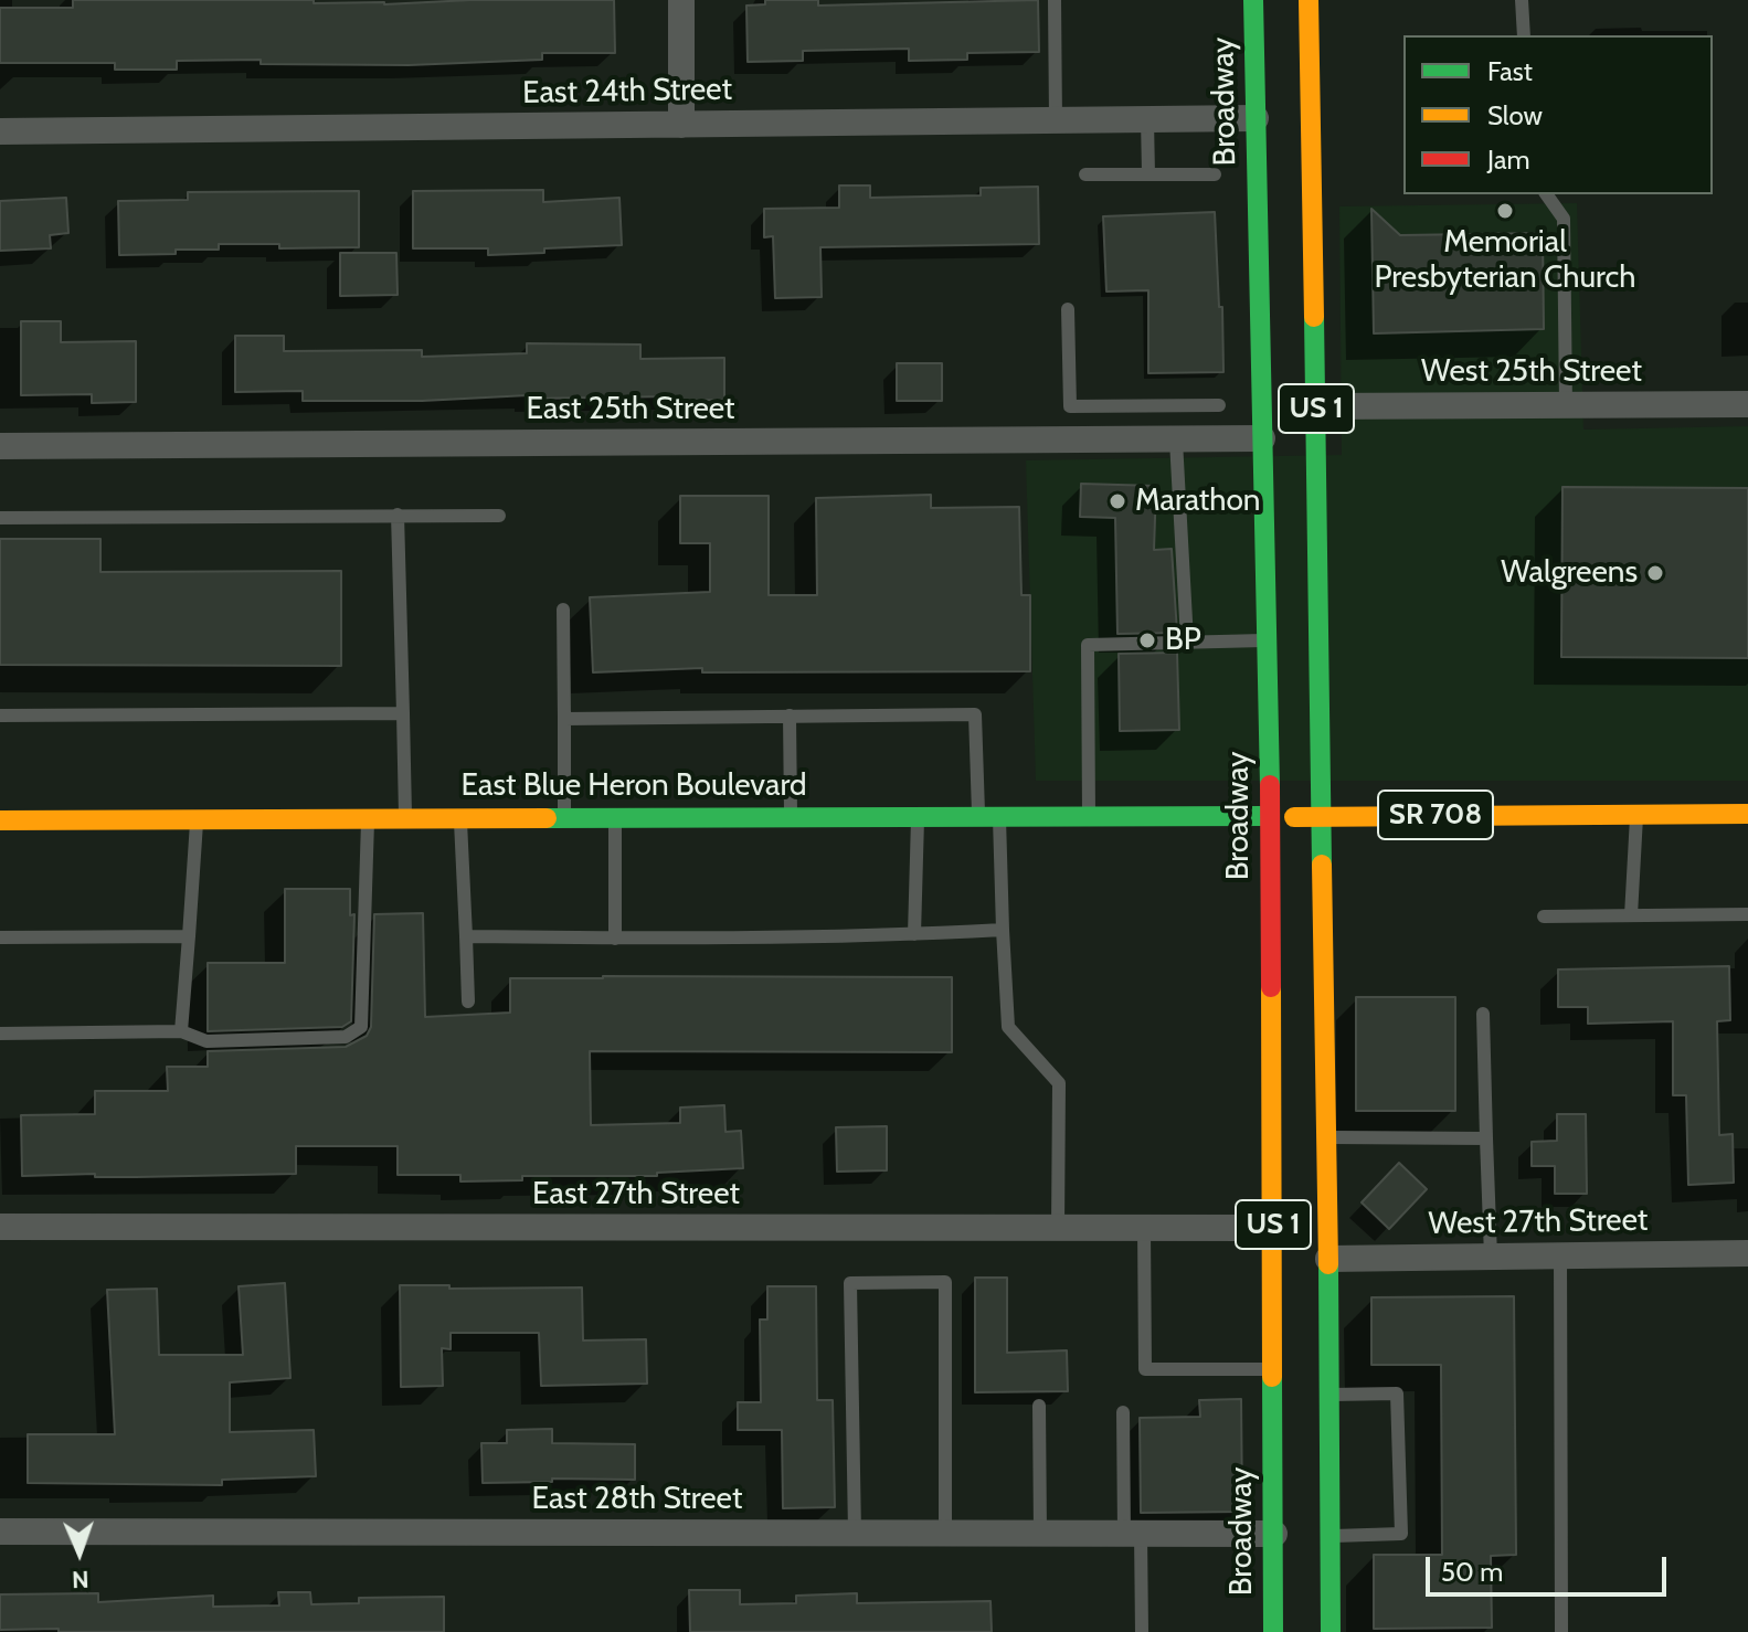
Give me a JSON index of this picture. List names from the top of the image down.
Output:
{
  "streets": {
    "main road": [
      "Broadway",
      "US 1",
      "East Blue Heron Boulevard",
      "SR 708"
    ],
    "street": [
      "East 24th Street",
      "West 25th Street",
      "East 25th Street",
      "East 27th Street",
      "West 27th Street",
      "East 28th Street"
    ]
  },
  "crossings": [
    ["East 24th Street", "Broadway"],
    ["Broadway", "East 25th Street"],
    ["Broadway", "East Blue Heron Boulevard"],
    ["Broadway", "SR 708"],
    ["Broadway", "East 27th Street"],
    ["Broadway", "East 28th Street"],
    ["West 25th Street", "US 1"],
    ["US 1", "SR 708"],
    ["US 1", "West 27th Street"],
    ["East Blue Heron Boulevard", "SR 708"]
  ],
  "places": [
    "Memorial Presbyterian Church",
    "Marathon",
    "Walgreens",
    "BP"
  ],
  "legend": ["Fast", "Slow", "Jam"],
  "scale_bar": "50 m",
  "north": "bottom"
}
